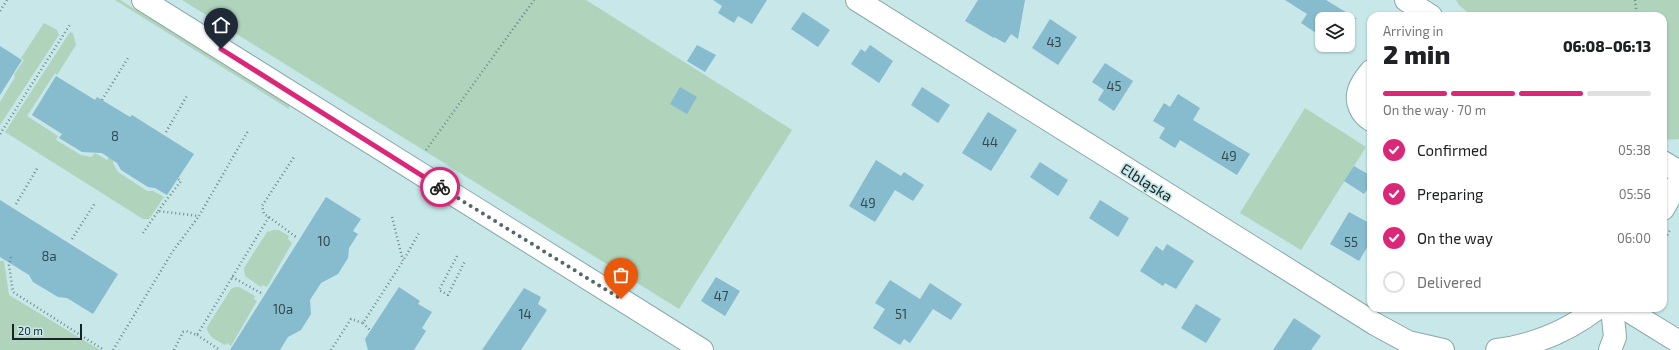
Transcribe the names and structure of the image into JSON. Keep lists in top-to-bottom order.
{
  "streets": {
    "street": ["Elbląska"]
  },
  "house_numbers": [
    "43",
    "45",
    "8",
    "44",
    "49",
    "49",
    "10",
    "55",
    "8a",
    "47",
    "10a",
    "14",
    "51"
  ],
  "scale_bar": "20 m",
  "page": {
    "heading": ["2 min", "Arriving in", "06:08–06:13"],
    "bar": "On the way · 70 m",
    "list": [
      ["Confirmed", "05:38"],
      ["Preparing", "05:56"],
      ["On the way", "06:00"],
      "Delivered"
    ],
    "scale": "20 m"
  }
}
